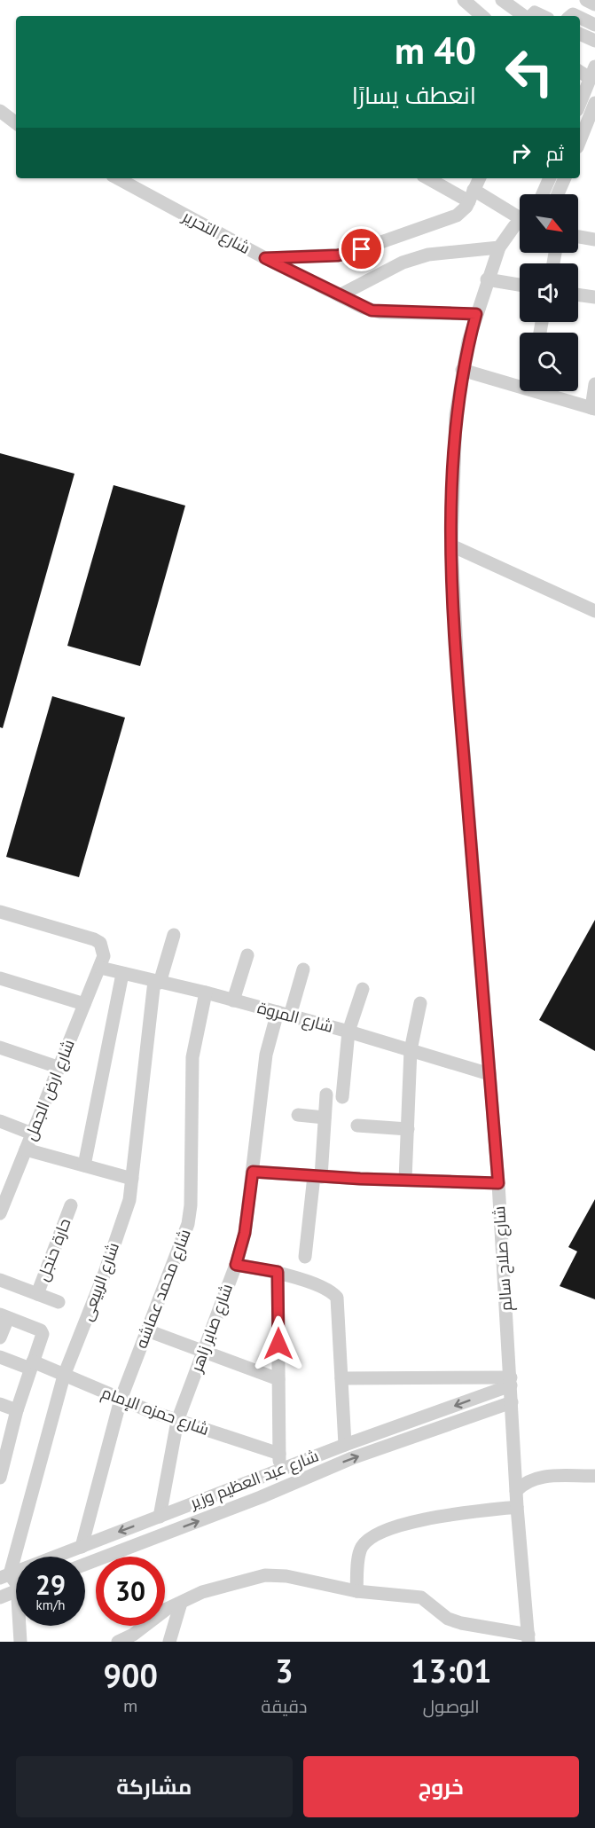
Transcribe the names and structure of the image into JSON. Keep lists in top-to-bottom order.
{
  "streets": {
    "street": [
      "شارع التحرير",
      "شارع المروة",
      "شارع ارض الجمل",
      "حارة حنجل",
      "شارع صلاح سالم",
      "شارع الربيعى",
      "شارع محمد عماشه",
      "شارع صابر زاهر",
      "شارع حمزه الإمام",
      "شارع عبد العظيم وزير"
    ]
  },
  "crossings": [
    ["شارع التحرير", "شارع صلاح سالم"],
    ["شارع المروة", "شارع ارض الجمل"],
    ["شارع المروة", "شارع صلاح سالم"],
    ["شارع المروة", "شارع الربيعى"],
    ["شارع المروة", "شارع محمد عماشه"],
    ["شارع المروة", "شارع صابر زاهر"],
    ["شارع صلاح سالم", "شارع عبد العظيم وزير"],
    ["شارع الربيعى", "شارع حمزه الإمام"],
    ["شارع محمد عماشه", "شارع حمزه الإمام"],
    ["شارع محمد عماشه", "شارع عبد العظيم وزير"],
    ["شارع صابر زاهر", "شارع حمزه الإمام"],
    ["شارع صابر زاهر", "شارع عبد العظيم وزير"]
  ],
  "north": "bottom right",
  "page": {
    "turn": ["40 m", "انعطف يسارًا"],
    "then": "ثم",
    "speed": "29 km/h",
    "limit": "30",
    "eta": [
      "13:01",
      "الوصول",
      "3",
      "دقيقة",
      "900",
      "m"
    ],
    "buttons": ["خروج", "مشاركة"]
  }
}
